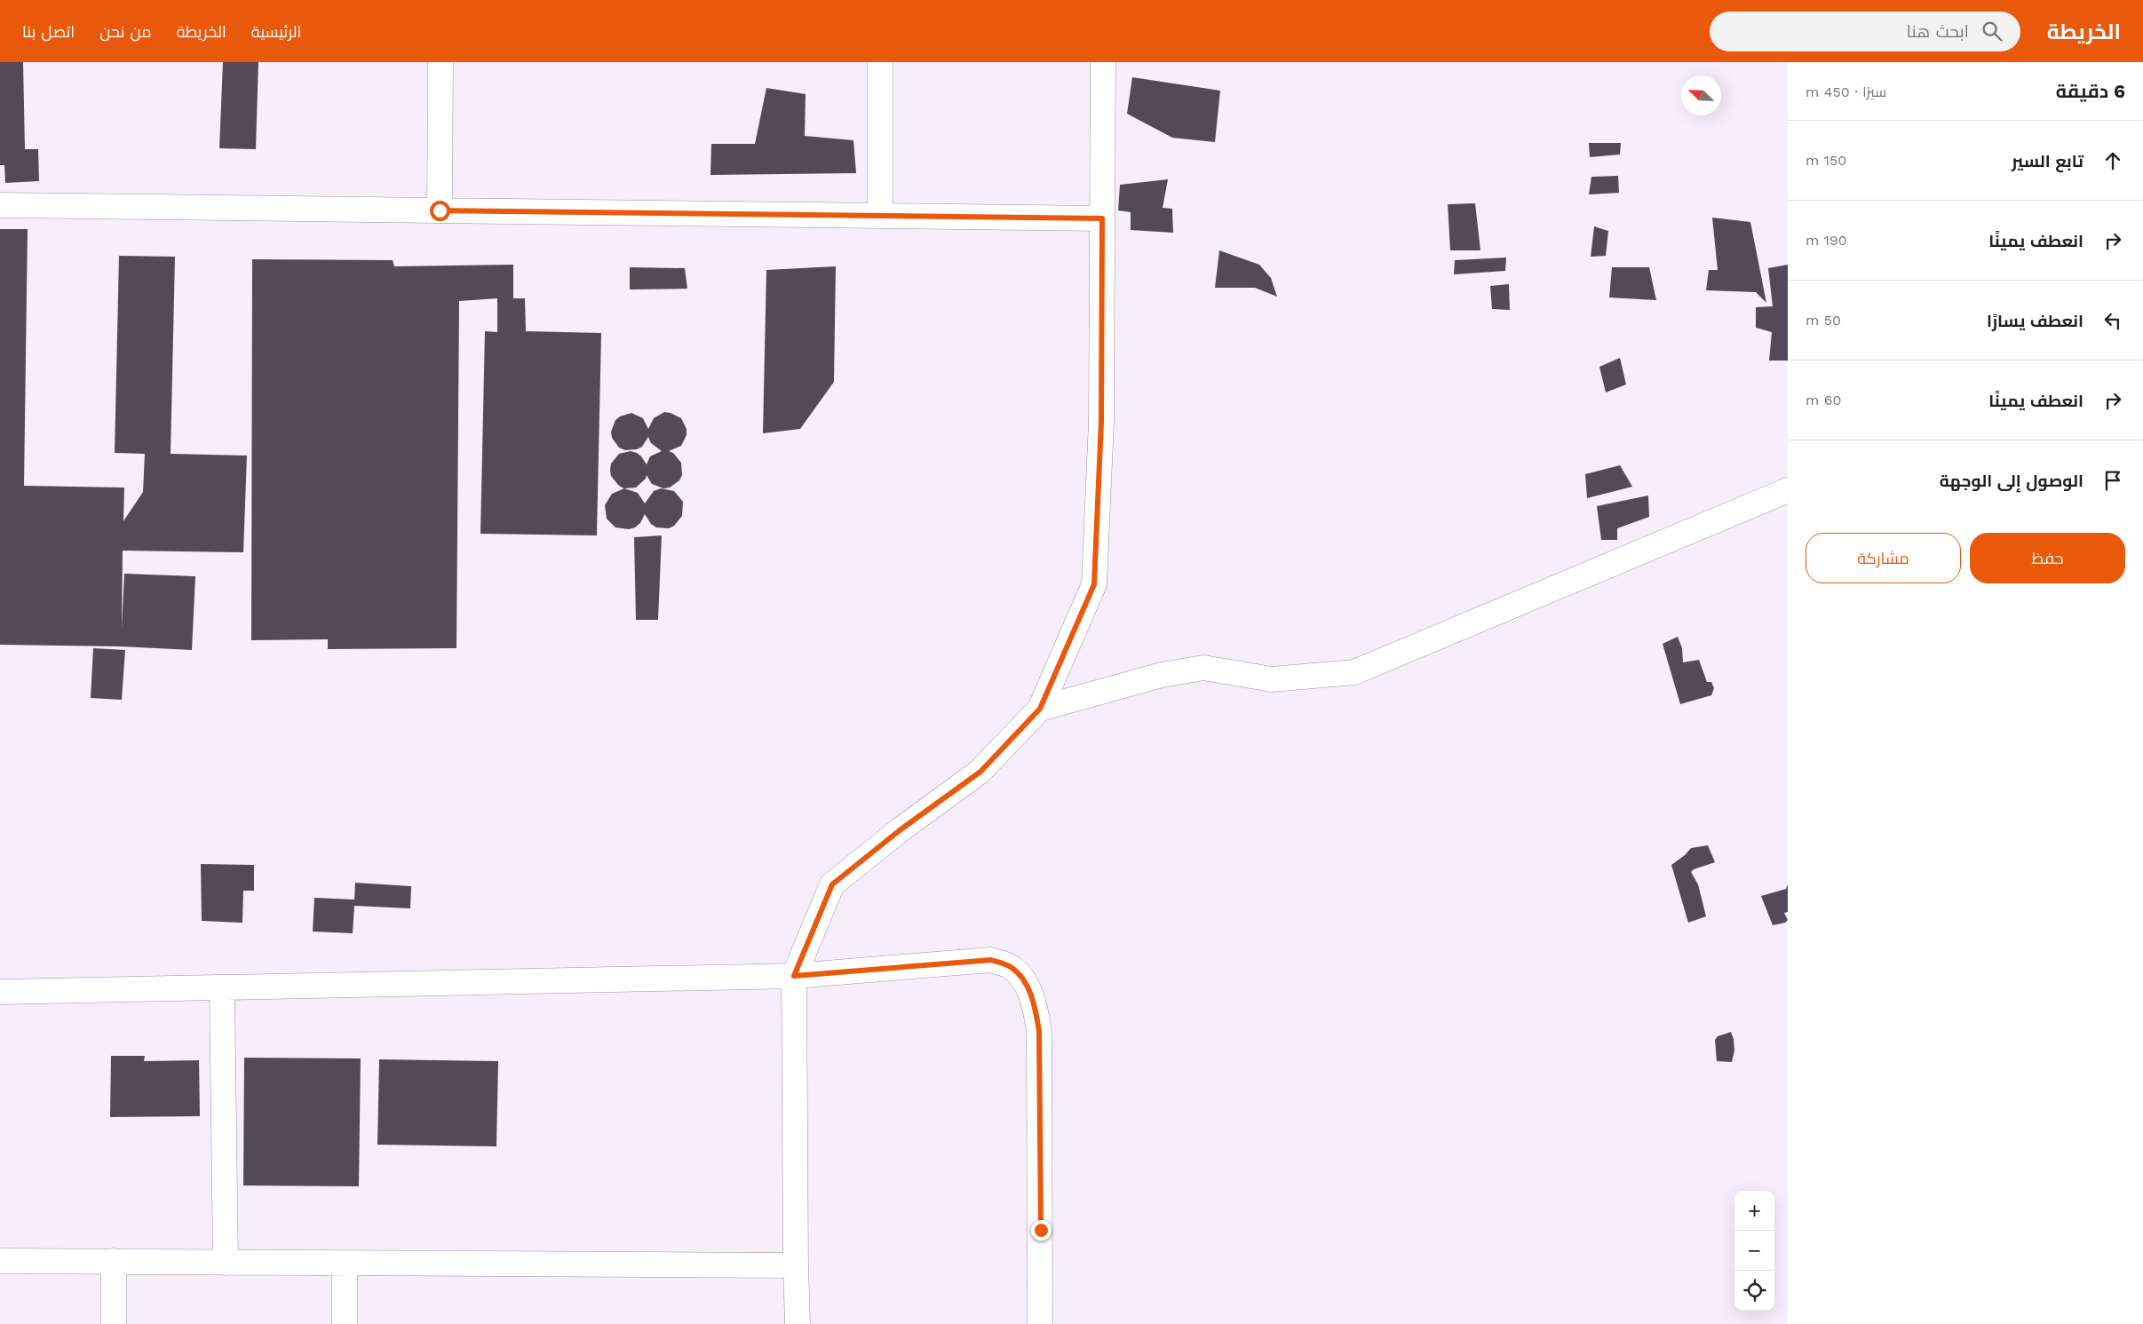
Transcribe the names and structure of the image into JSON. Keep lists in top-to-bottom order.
{
  "north": "top left",
  "page": {
    "header": "الخريطة",
    "search": "ابحث هنا",
    "nav": [
      "الرئيسية",
      "الخريطة",
      "من نحن",
      "اتصل بنا"
    ],
    "heading": ["6 دقيقة", "سيرًا · 450 m"],
    "list": [
      ["تابع السير", "150 m"],
      ["انعطف يمينًا", "190 m"],
      ["انعطف يسارًا", "50 m"],
      ["انعطف يمينًا", "60 m"],
      "الوصول إلى الوجهة"
    ],
    "buttons": ["حفظ", "مشاركة"],
    "map_buttons": ["+", "−"]
  }
}
